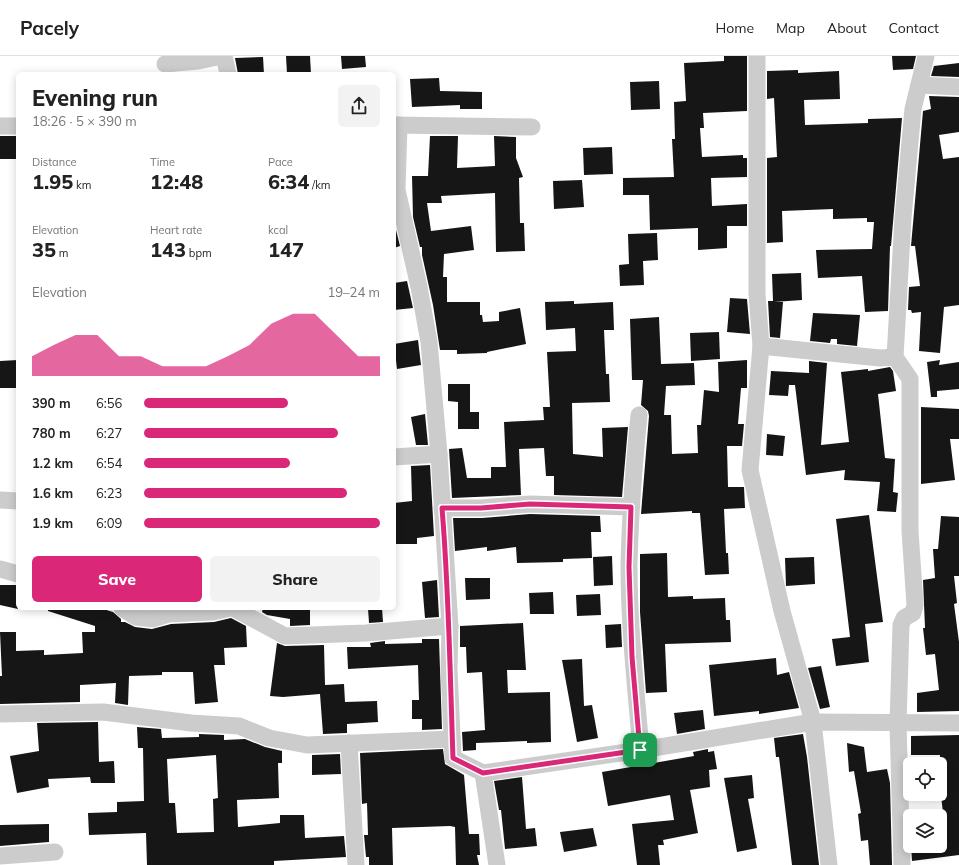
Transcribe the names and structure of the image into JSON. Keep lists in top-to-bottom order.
{
  "page": {
    "header": "Pacely",
    "nav": [
      "Home",
      "Map",
      "About",
      "Contact"
    ],
    "heading": ["Evening run", "18:26 · 5 × 390 m"],
    "stats": [
      ["Distance", "1.95 km"],
      ["Time", "12:48"],
      ["Pace", "6:34 /km"],
      ["Elevation", "35 m"],
      ["Heart rate", "143 bpm"],
      ["kcal", "147"]
    ],
    "chart": ["Elevation", "19–24 m"],
    "list": [
      {
        "name": "390 m",
        "note": "6:56"
      },
      {
        "name": "780 m",
        "note": "6:27"
      },
      {
        "name": "1.2 km",
        "note": "6:54"
      },
      {
        "name": "1.6 km",
        "note": "6:23"
      },
      {
        "name": "1.9 km",
        "note": "6:09"
      }
    ],
    "buttons": ["Save", "Share"]
  }
}
